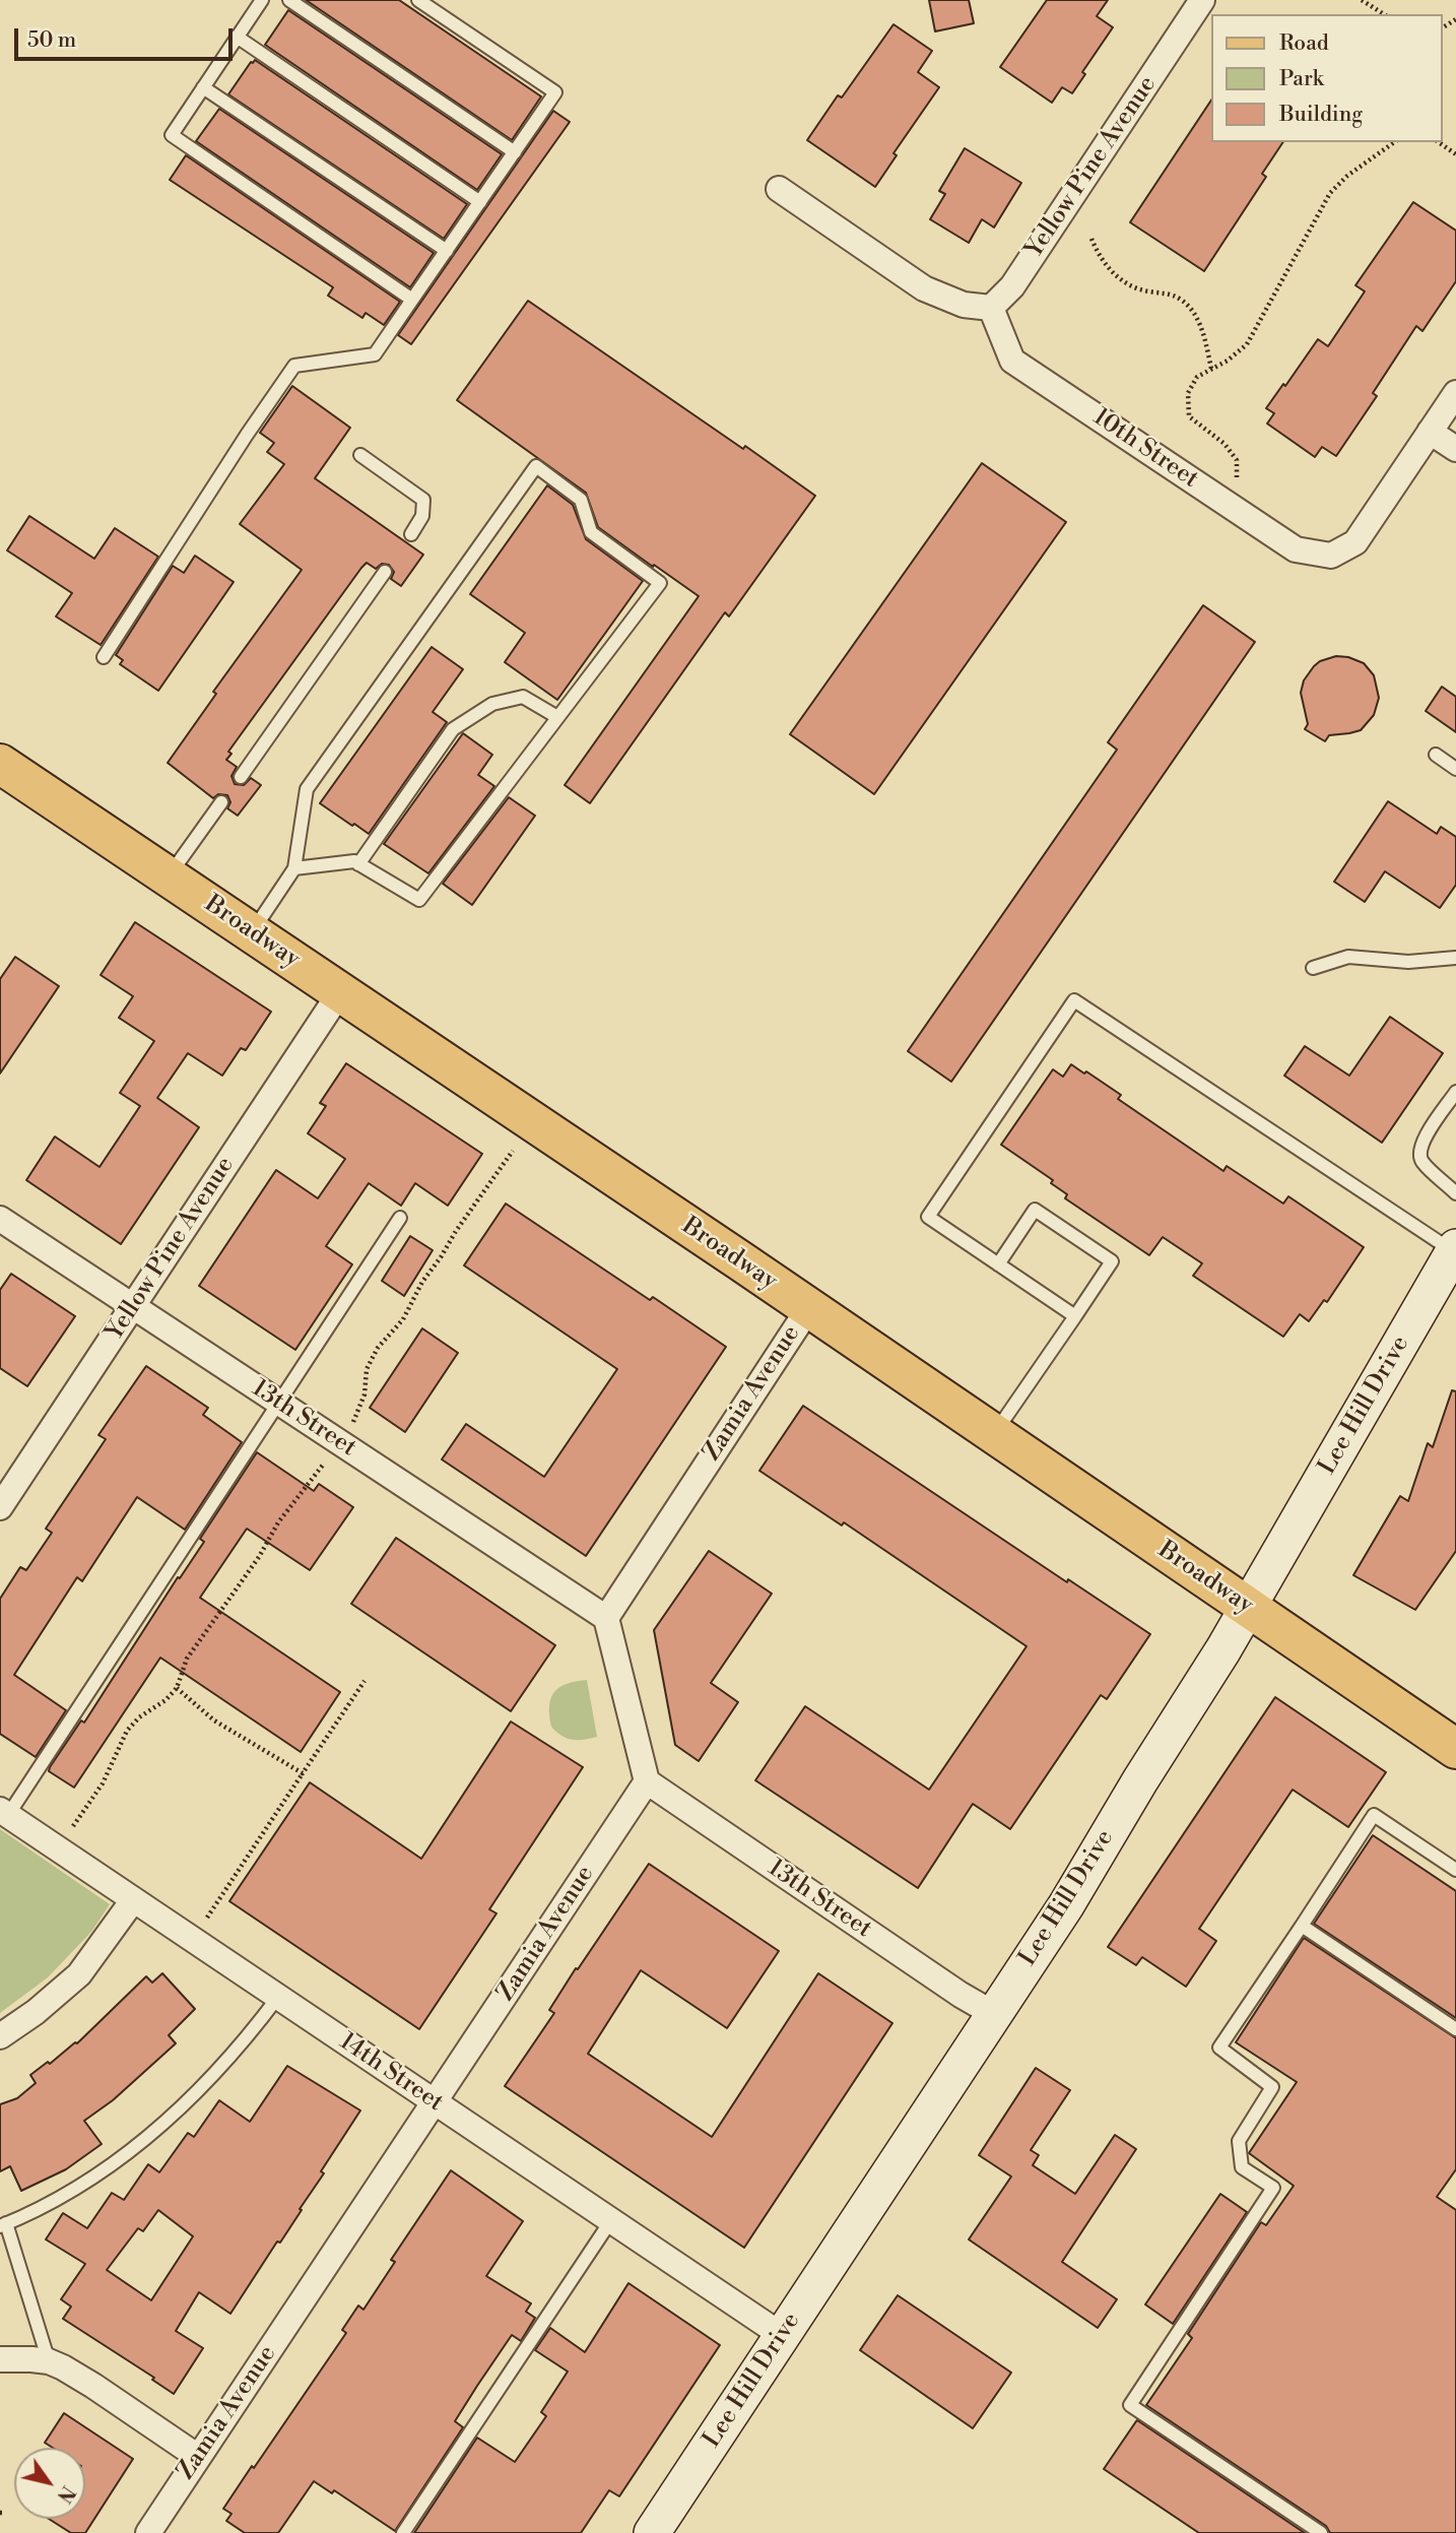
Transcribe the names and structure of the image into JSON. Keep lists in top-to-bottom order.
{
  "streets": {
    "main road": ["Broadway"],
    "street": [
      "Yellow Pine Avenue",
      "10th Street",
      "Zamia Avenue",
      "Lee Hill Drive",
      "13th Street",
      "14th Street"
    ]
  },
  "crossings": [
    ["Yellow Pine Avenue", "10th Street"],
    ["Yellow Pine Avenue", "Broadway"],
    ["Yellow Pine Avenue", "13th Street"],
    ["Broadway", "Zamia Avenue"],
    ["Broadway", "Lee Hill Drive"],
    ["Zamia Avenue", "13th Street"],
    ["Zamia Avenue", "14th Street"],
    ["Lee Hill Drive", "13th Street"],
    ["Lee Hill Drive", "14th Street"]
  ],
  "legend": ["Road", "Park", "Building"],
  "scale_bar": "50 m",
  "north": "bottom right"
}
